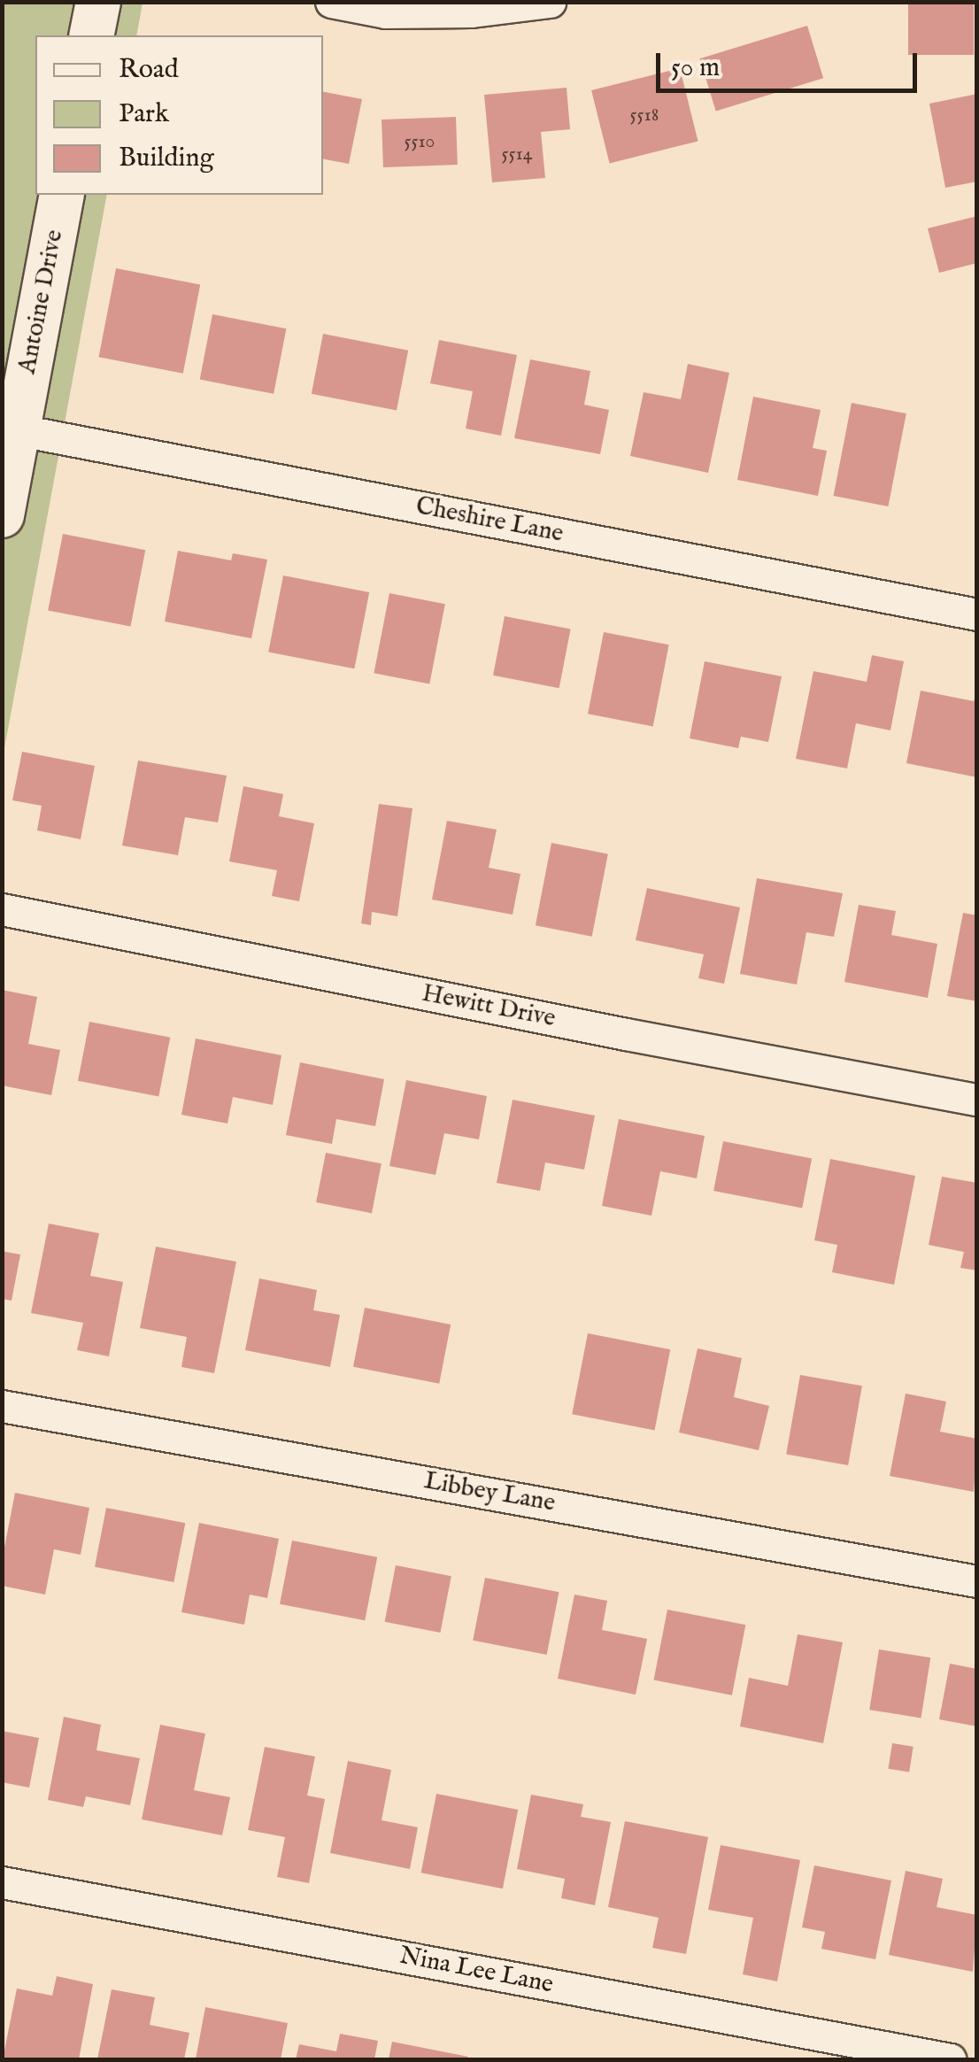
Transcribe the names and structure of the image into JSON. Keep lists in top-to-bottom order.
{
  "streets": {
    "main road": ["Antoine Drive"],
    "street": [
      "Cheshire Lane",
      "Hewitt Drive",
      "Libbey Lane",
      "Nina Lee Lane"
    ]
  },
  "crossings": [
    ["Antoine Drive", "Cheshire Lane"]
  ],
  "house_numbers": ["5518", "5510", "5514"],
  "legend": ["Road", "Park", "Building"],
  "scale_bar": "50 m"
}
